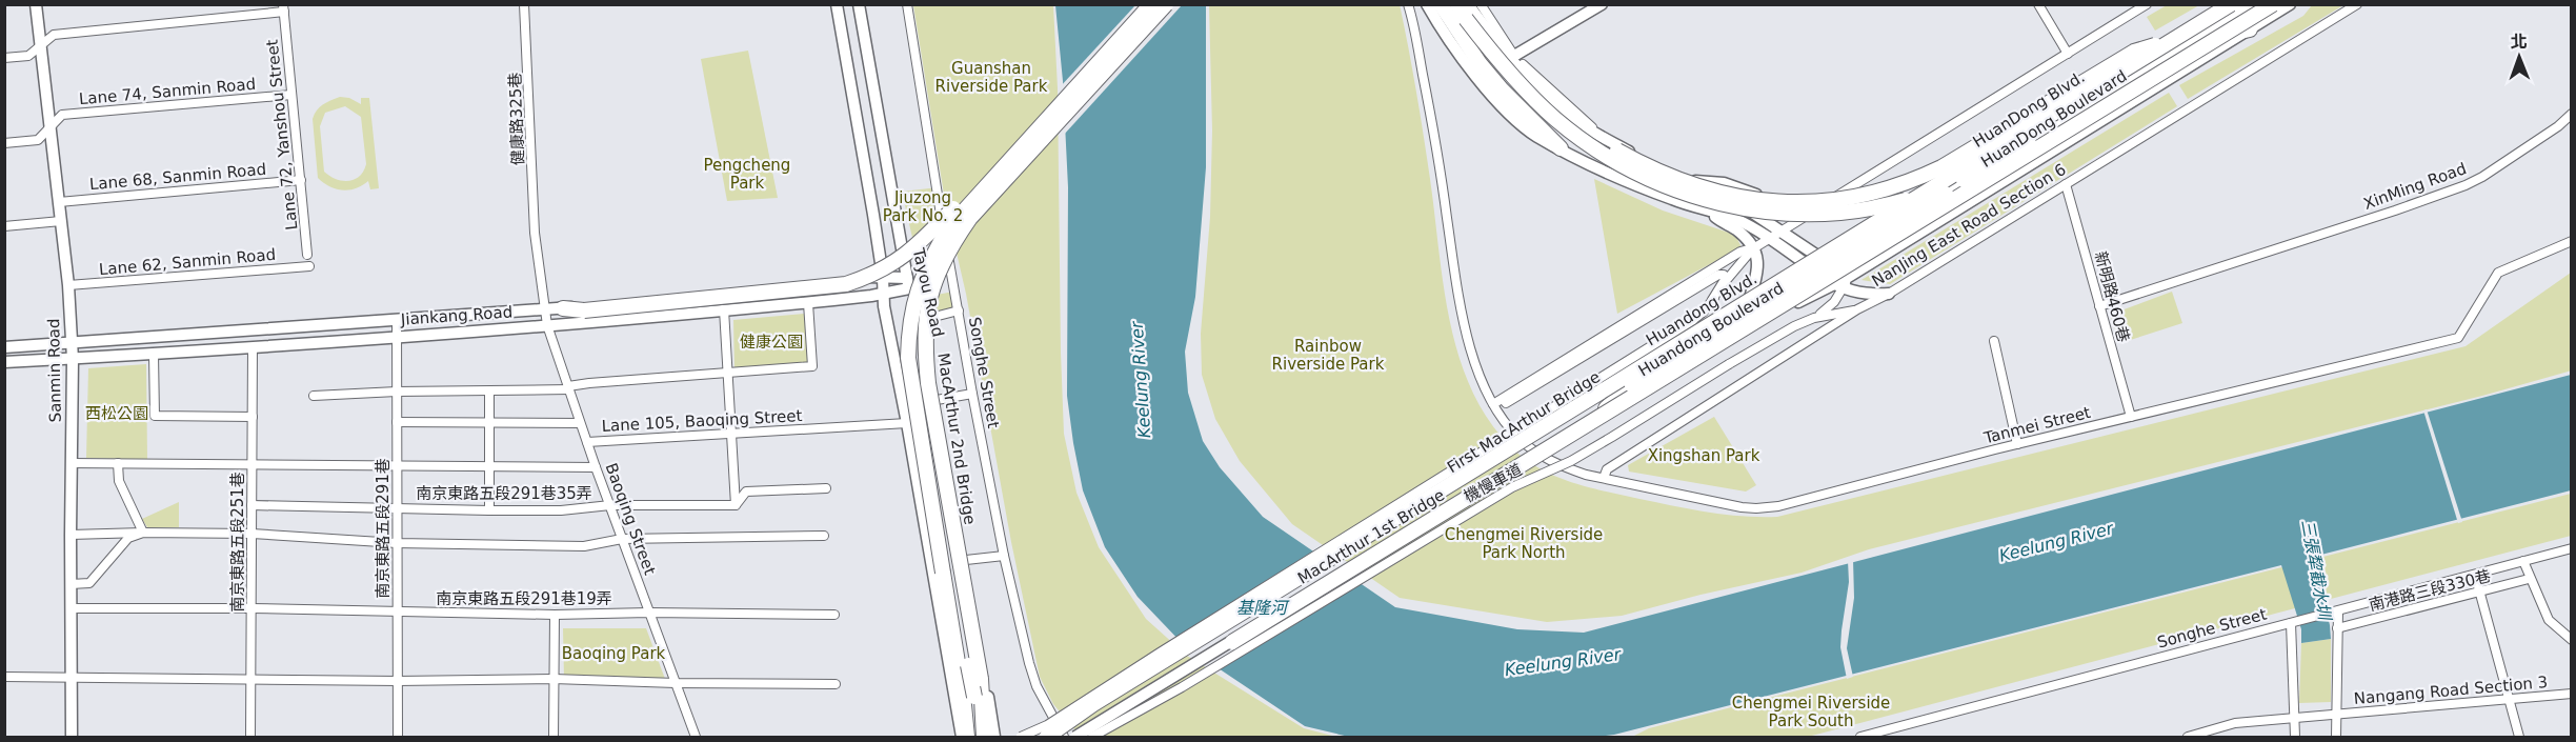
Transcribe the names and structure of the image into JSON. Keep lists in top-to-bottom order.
{
  "streets": {
    "highway": [
      "HuanDong Blvd.",
      "HuanDong Boulevard",
      "MacArthur 2nd Bridge",
      "MacArthur 1st Bridge"
    ],
    "main road": [
      "NanJing East Road Section 6",
      "Tayou Road",
      "Jiankang Road",
      "Sanmin Road",
      "First MacArthur Bridge"
    ],
    "street": [
      "Lane 74, Sanmin Road",
      "Lane 72, Yanshou Street",
      "Lane 68, Sanmin Road",
      "XinMing Road",
      "Lane 62, Sanmin Road",
      "新明路460巷",
      "Songhe Street",
      "Lane 105, Baoqing Street",
      "Tanmei Street",
      "機慢車道",
      "南京東路五段291巷35弄",
      "Baoqing Street",
      "南京東路五段291巷",
      "南京東路五段251巷",
      "南港路三段330巷",
      "南京東路五段291巷19弄",
      "Nangang Road Section 3"
    ]
  },
  "crossings": [
    ["Lane 74, Sanmin Road", "Lane 72, Yanshou Street"],
    ["Lane 74, Sanmin Road", "Sanmin Road"],
    ["HuanDong Blvd.", "MacArthur 1st Bridge"],
    ["HuanDong Boulevard", "MacArthur 1st Bridge"],
    ["Lane 72, Yanshou Street", "Lane 68, Sanmin Road"],
    ["Lane 68, Sanmin Road", "Sanmin Road"],
    ["XinMing Road", "新明路460巷"],
    ["NanJing East Road Section 6", "新明路460巷"],
    ["NanJing East Road Section 6", "Tanmei Street"],
    ["NanJing East Road Section 6", "機慢車道"],
    ["NanJing East Road Section 6", "MacArthur 1st Bridge"],
    ["Lane 62, Sanmin Road", "Sanmin Road"],
    ["Tayou Road", "Jiankang Road"],
    ["Tayou Road", "MacArthur 2nd Bridge"],
    ["新明路460巷", "Tanmei Street"],
    ["Jiankang Road", "Sanmin Road"],
    ["Jiankang Road", "Baoqing Street"],
    ["Jiankang Road", "南京東路五段291巷"],
    ["Jiankang Road", "南京東路五段251巷"],
    ["Sanmin Road", "南京東路五段291巷19弄"],
    ["Lane 105, Baoqing Street", "Baoqing Street"],
    ["Tanmei Street", "機慢車道"],
    ["南京東路五段291巷35弄", "Baoqing Street"],
    ["南京東路五段291巷35弄", "南京東路五段291巷"],
    ["南京東路五段291巷35弄", "南京東路五段251巷"],
    ["Baoqing Street", "南京東路五段291巷19弄"],
    ["南京東路五段291巷", "南京東路五段291巷19弄"],
    ["南京東路五段251巷", "南京東路五段291巷19弄"]
  ],
  "water": ["Keelung River", "三張犂截水圳", "基隆河"],
  "parks": [
    "Guanshan Riverside Park",
    "Pengcheng Park",
    "Jiuzong Park No. 2",
    "健康公園",
    "Rainbow Riverside Park",
    "西松公園",
    "Xingshan Park",
    "Chengmei Riverside Park North",
    "Baoqing Park",
    "Chengmei Riverside Park South"
  ],
  "north": "top"
}
